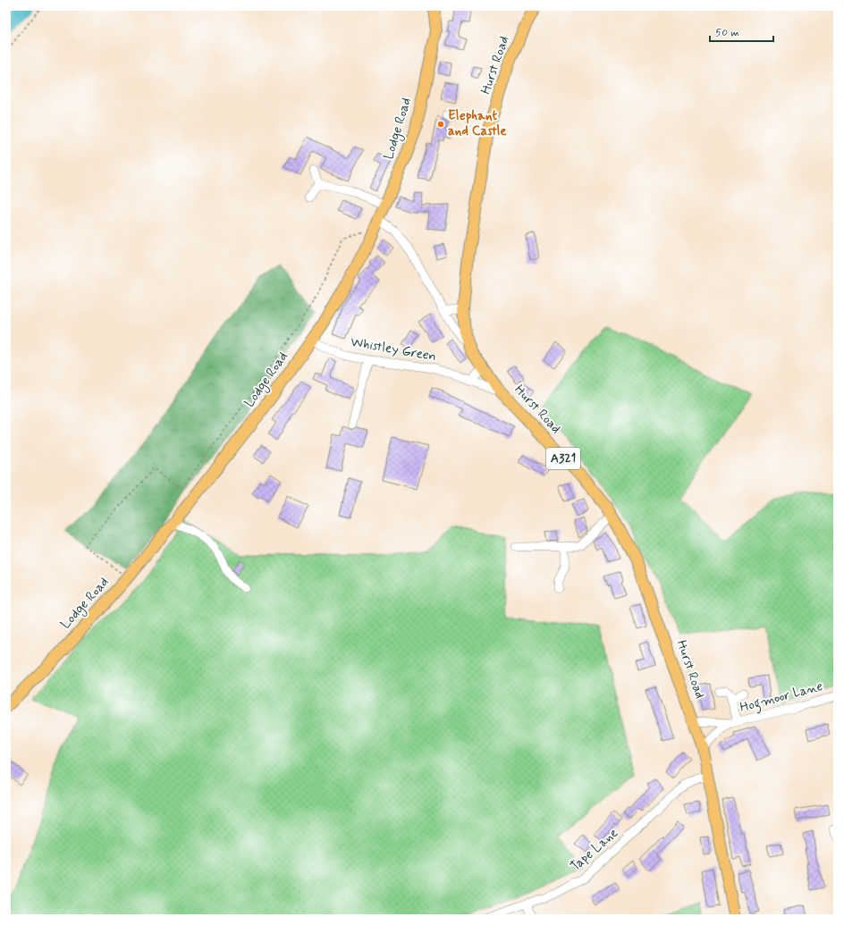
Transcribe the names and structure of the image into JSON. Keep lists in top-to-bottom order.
{
  "streets": {
    "main road": ["Hurst Road", "Lodge Road", "A321"],
    "street": ["Whistley Green", "Hogmoor Lane", "Tape Lane"]
  },
  "crossings": [
    ["Hurst Road", "Whistley Green"],
    ["Hurst Road", "Hogmoor Lane"],
    ["Hurst Road", "Tape Lane"],
    ["Lodge Road", "Whistley Green"]
  ],
  "places": ["Elephant and Castle"],
  "scale_bar": "50 m"
}
